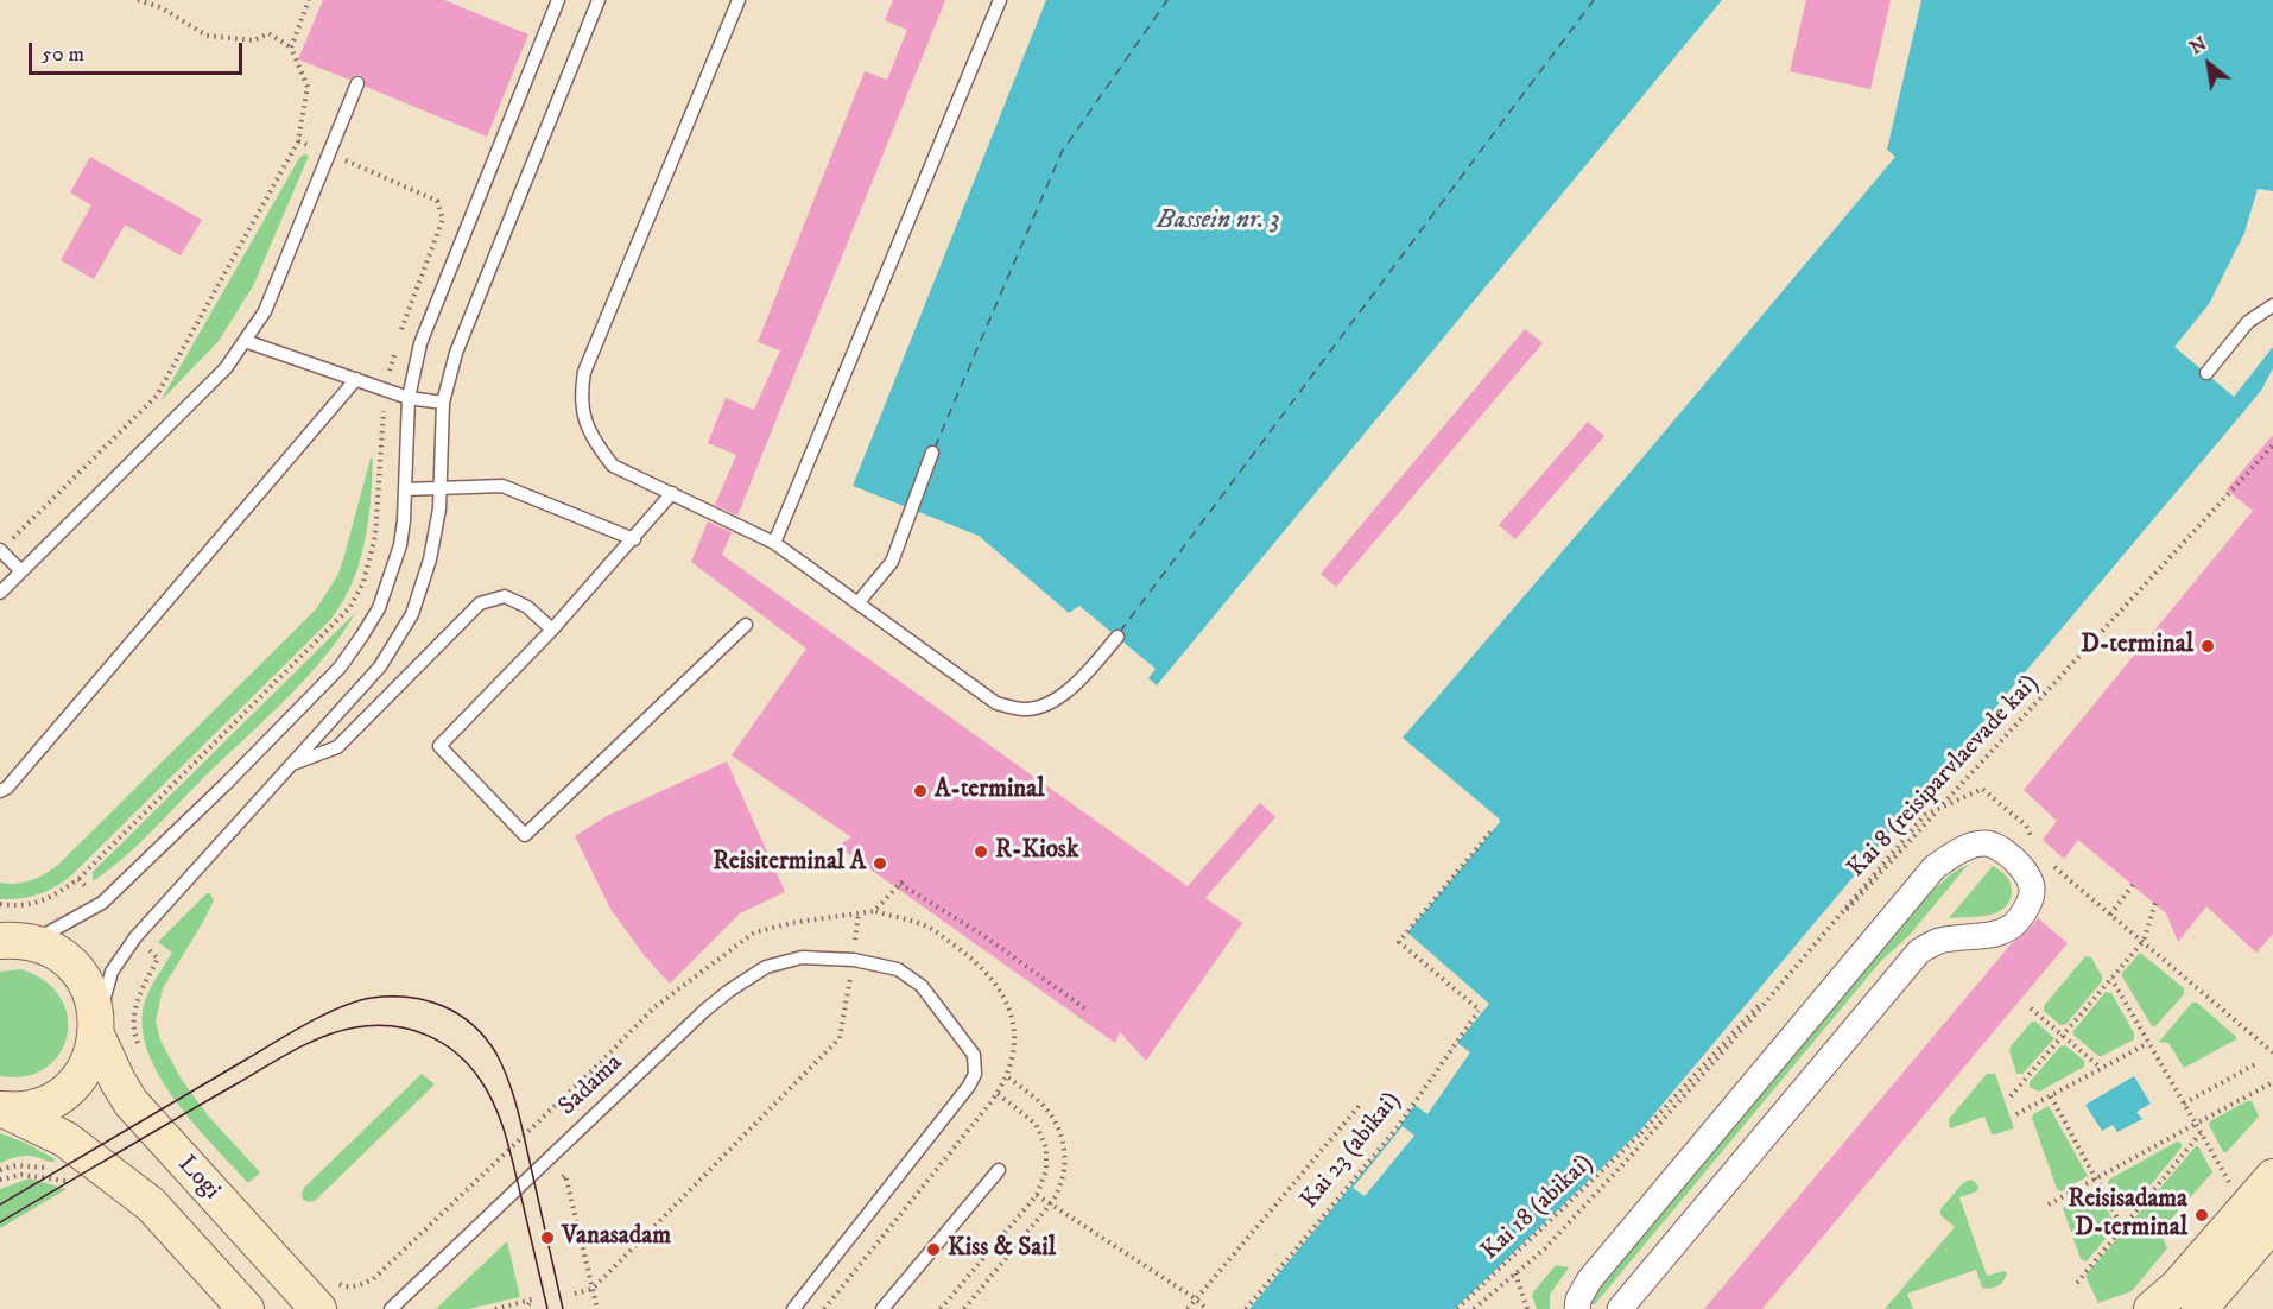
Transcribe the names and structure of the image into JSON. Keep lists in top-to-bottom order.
{
  "streets": {
    "street": ["Logi"],
    "lane": ["Sadama"],
    "path": ["Kai 8 (reisiparvlaevade kai)", "Kai 23 (abikai)", "Kai 18 (abikai)"]
  },
  "crossings": [
    ["Kai 8 (reisiparvlaevade kai)", "Kai 18 (abikai)"]
  ],
  "water": ["Bassein nr. 3"],
  "places": [
    "D-terminal",
    "A-terminal",
    "R-Kiosk",
    "Reisiterminal A",
    "Reisisadama D-terminal",
    "Vanasadam",
    "Kiss & Sail"
  ],
  "scale_bar": "50 m",
  "north": "top left"
}
